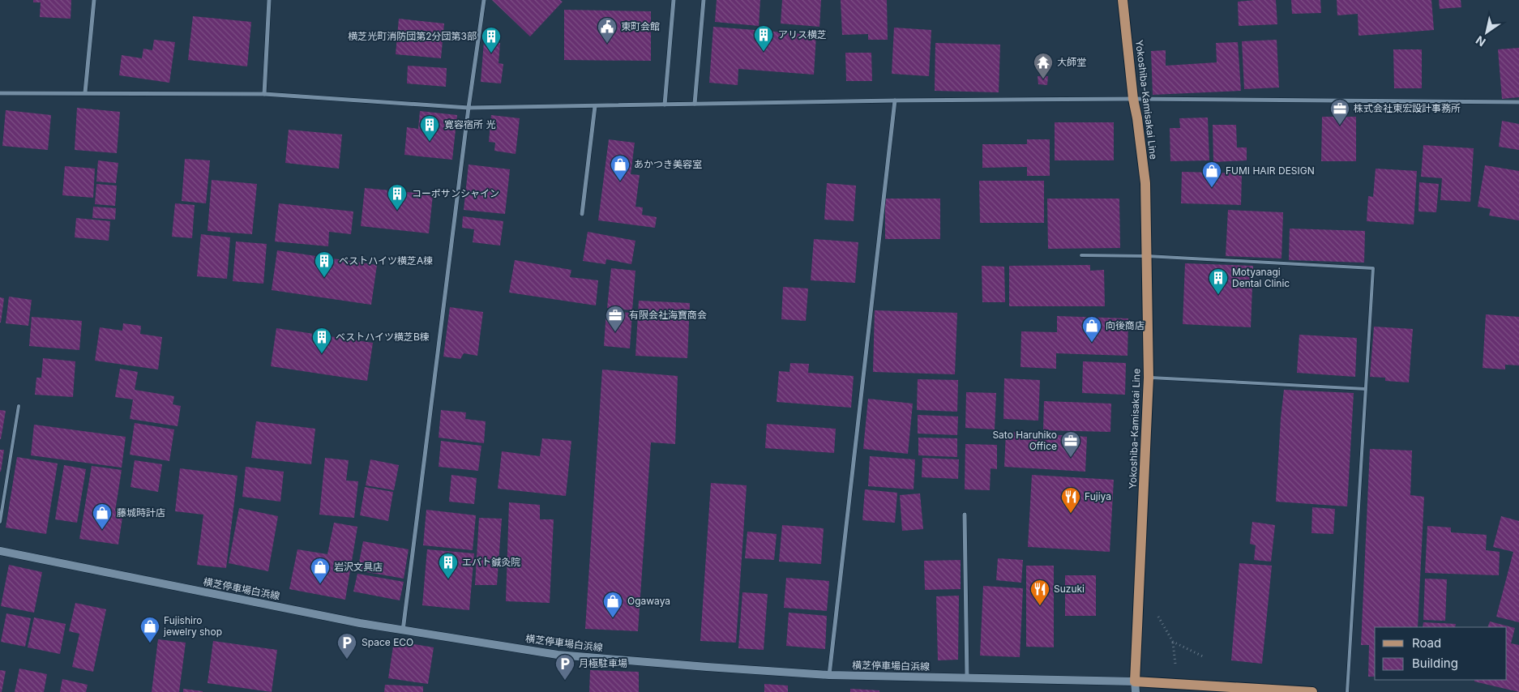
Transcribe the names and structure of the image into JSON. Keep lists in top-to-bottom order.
{
  "streets": {
    "main road": ["Yokoshiba-Kamisakai Line", "横芝停車場白浜線"]
  },
  "crossings": [
    ["Yokoshiba-Kamisakai Line", "横芝停車場白浜線"]
  ],
  "places": {
    "public building": ["東町会館"],
    "building": [
      "アリス横芝",
      "横芝光町消防団第2分団第3部",
      "寛容宿所 光",
      "コーポサンシャイン",
      "ベストハイツ横芝A棟",
      "Motyanagi Dental Clinic",
      "ベストハイツ横芝B棟",
      "エバト鍼灸院"
    ],
    "temple": ["大師堂"],
    "office": ["株式会社東宏設計事務所", "有限会社海寶商会", "Sato Haruhiko Office"],
    "shop": [
      "あかつき美容室",
      "FUMI HAIR DESIGN",
      "向後商店",
      "藤城時計店",
      "岩沢文具店",
      "Ogawaya",
      "Fujishiro jewelry shop"
    ],
    "restaurant": ["Fujiya", "Suzuki"],
    "parking": ["Space ECO", "月極駐車場"]
  },
  "legend": ["Road", "Building"],
  "north": "bottom left"
}
